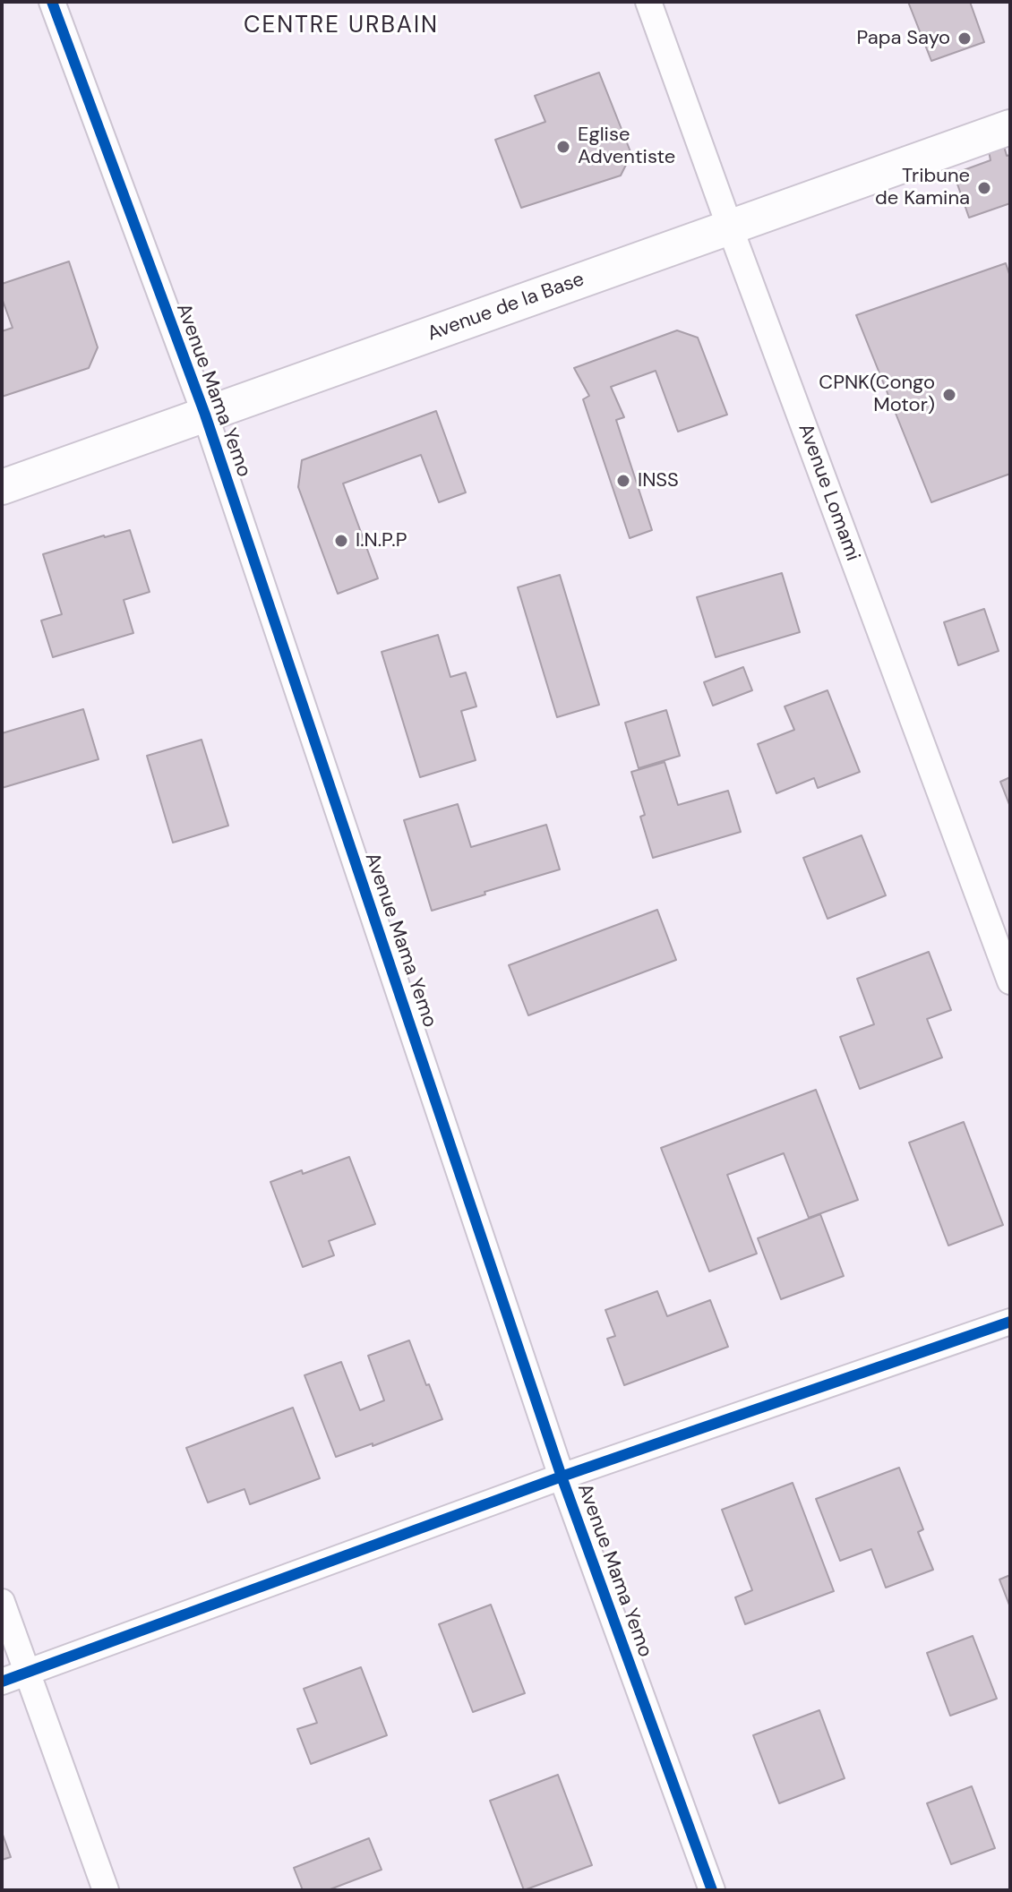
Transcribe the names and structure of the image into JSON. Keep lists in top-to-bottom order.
{
  "streets": {
    "main road": ["Avenue de la Base"],
    "street": ["Avenue Mama Yemo", "Avenue Lomami"]
  },
  "crossings": [
    ["Avenue de la Base", "Avenue Mama Yemo"],
    ["Avenue de la Base", "Avenue Lomami"]
  ],
  "districts": ["CENTRE URBAIN"],
  "places": [
    "Papa Sayo",
    "Eglise Adventiste",
    "Tribune de Kamina",
    "CPNK(Congo Motor)",
    "INSS",
    "I.N.P.P"
  ]
}
